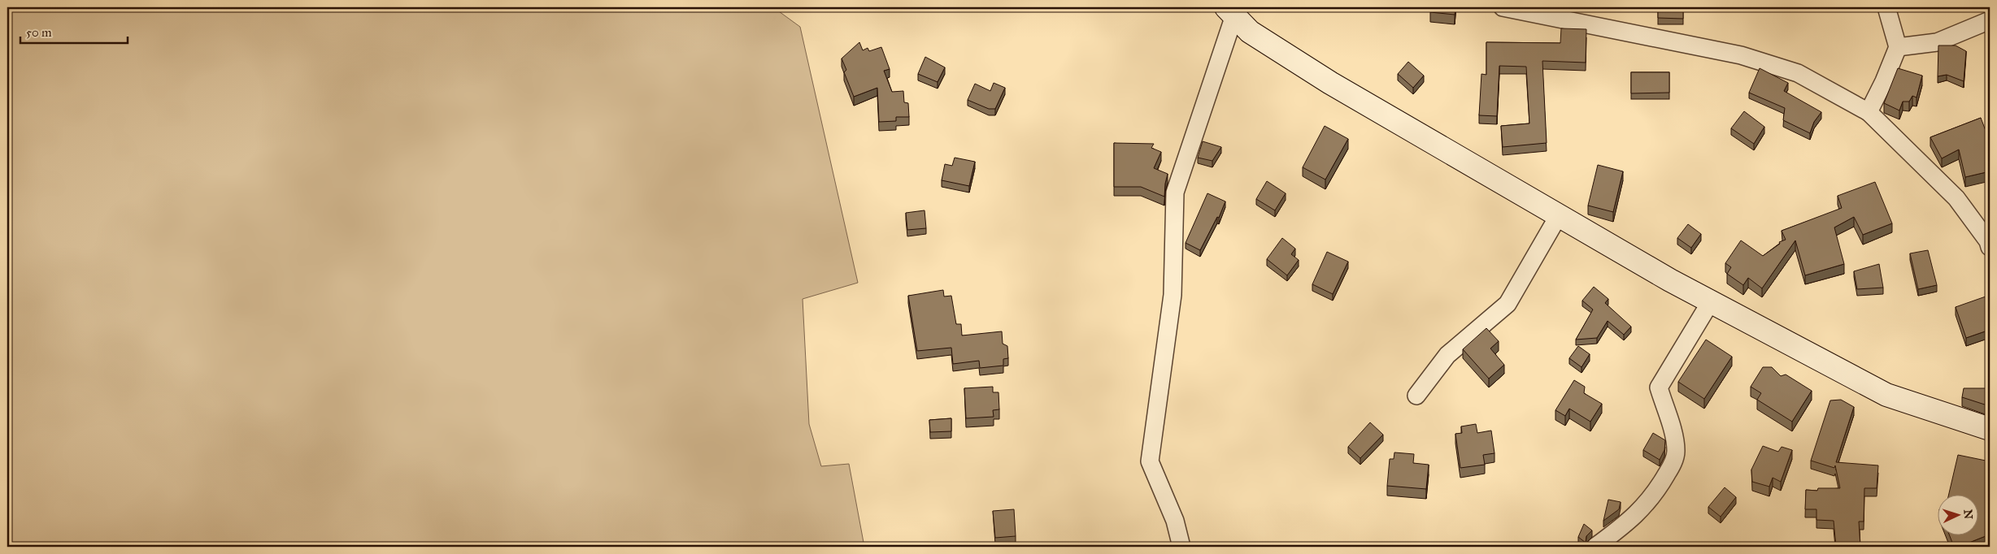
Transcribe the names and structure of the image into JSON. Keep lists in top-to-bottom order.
{
  "scale_bar": "50 m",
  "north": "right"
}
